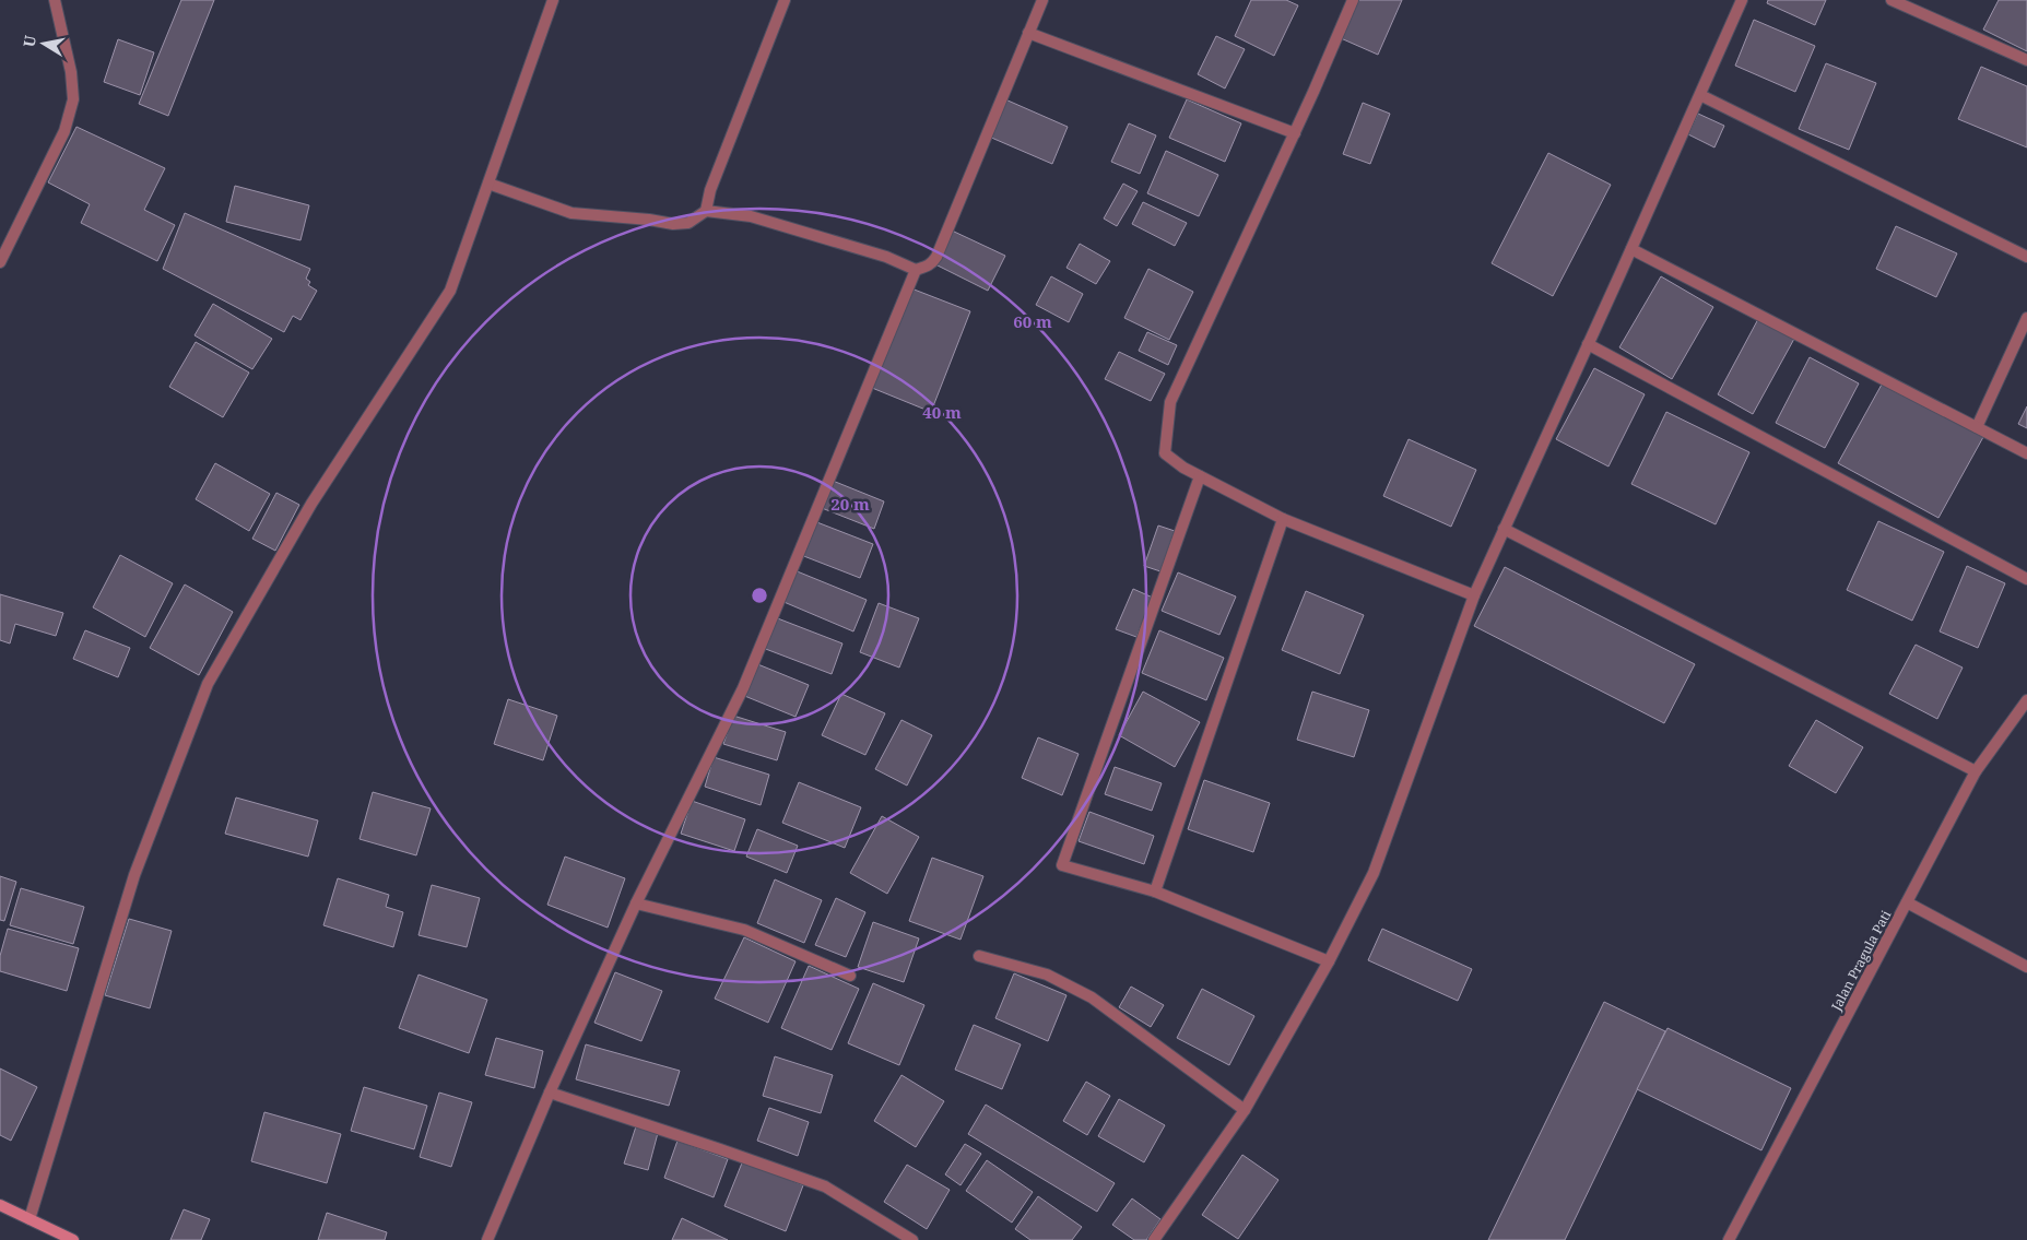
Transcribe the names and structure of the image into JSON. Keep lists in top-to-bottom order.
{
  "streets": {
    "street": ["Jalan Pragula Pati"]
  },
  "north": "left",
  "rings": ["60 m", "40 m", "20 m"]
}
